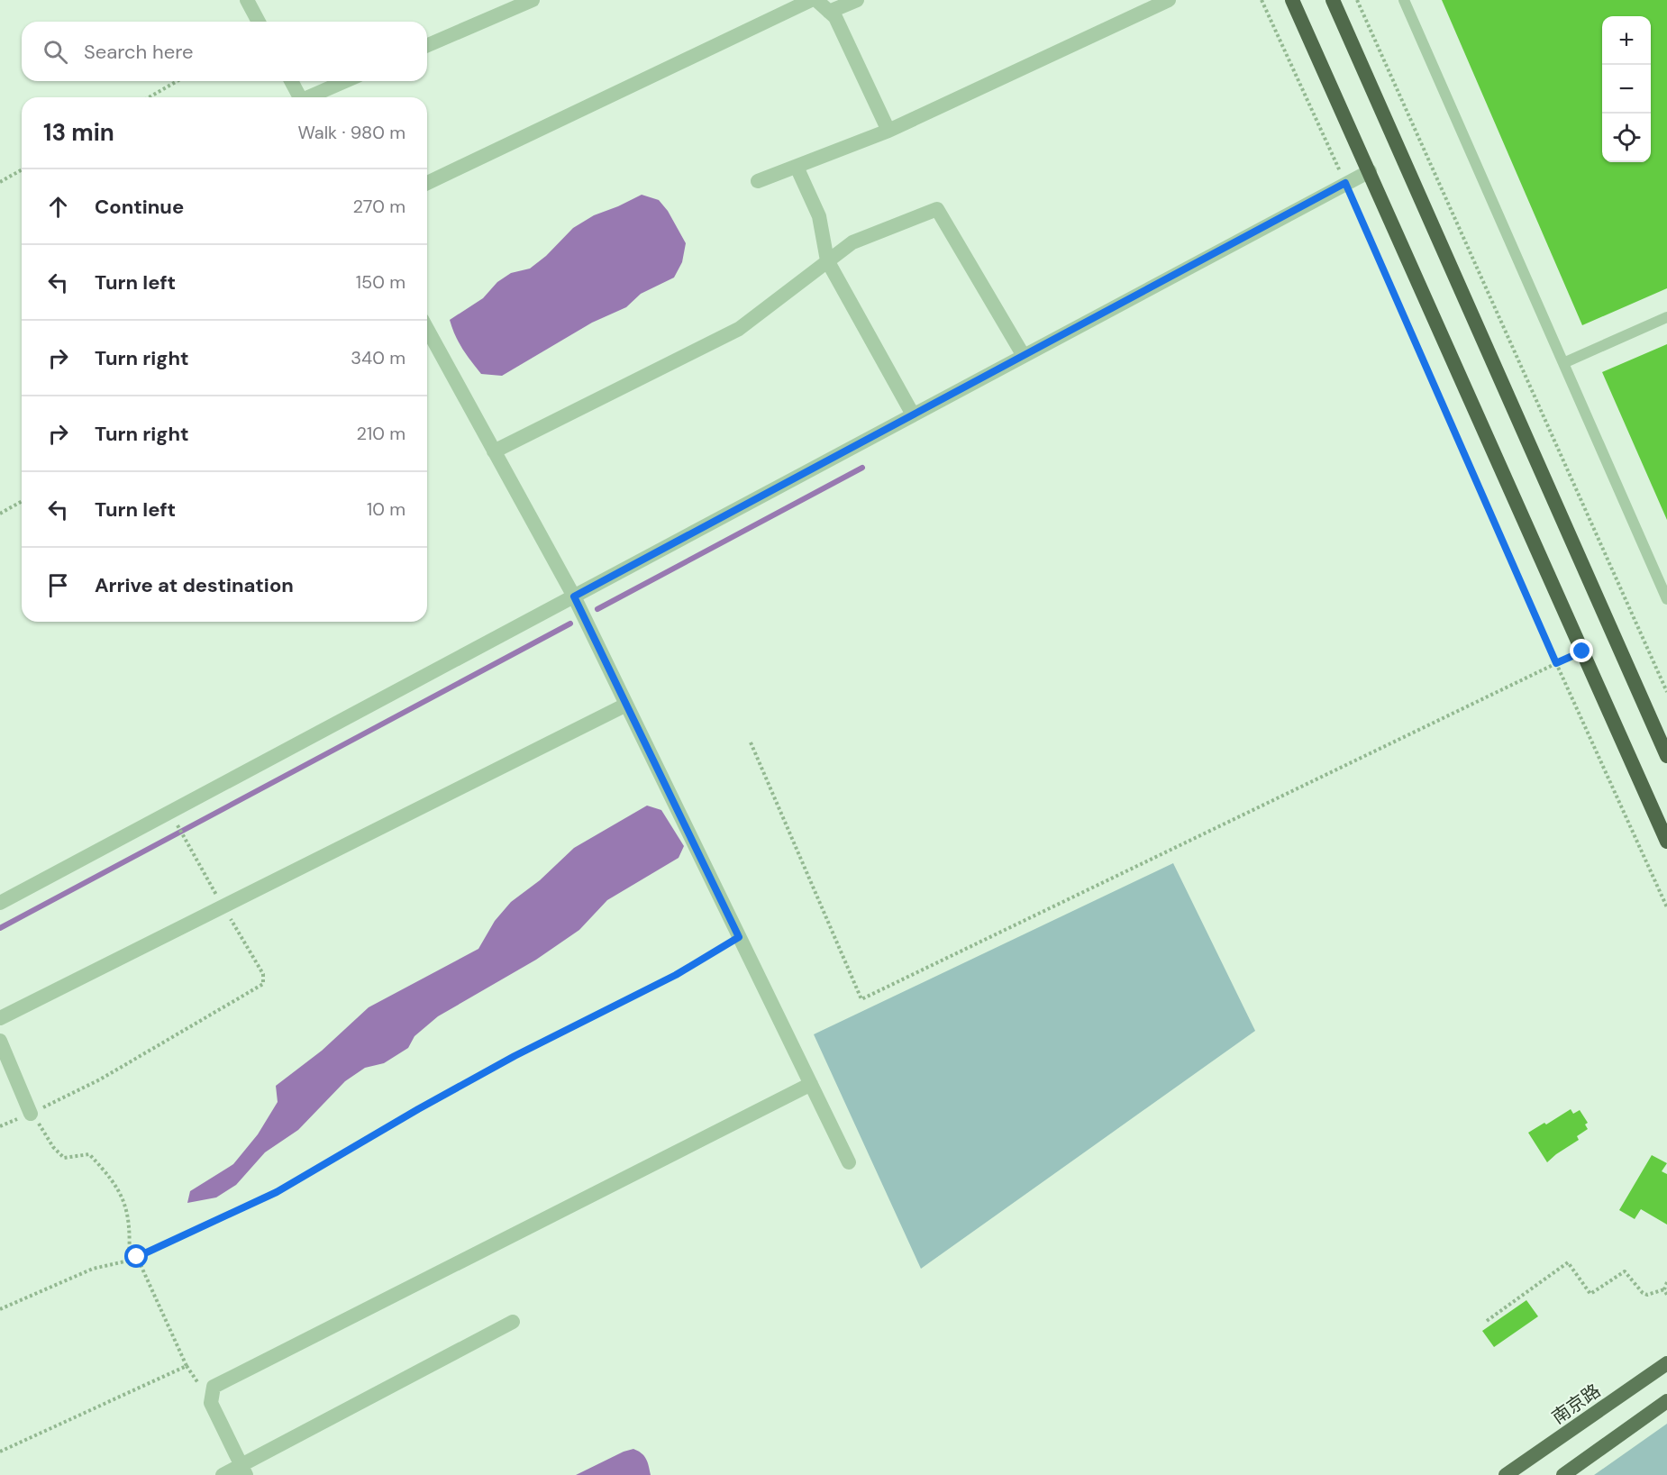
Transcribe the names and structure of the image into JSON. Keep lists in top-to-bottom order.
{
  "streets": {
    "main road": ["南京路"]
  },
  "page": {
    "map_buttons": ["+", "−"],
    "search": "Search here",
    "heading": ["13 min", "Walk · 980 m"],
    "list": [
      ["Continue", "270 m"],
      ["Turn left", "150 m"],
      ["Turn right", "340 m"],
      ["Turn right", "210 m"],
      ["Turn left", "10 m"],
      "Arrive at destination"
    ]
  }
}
